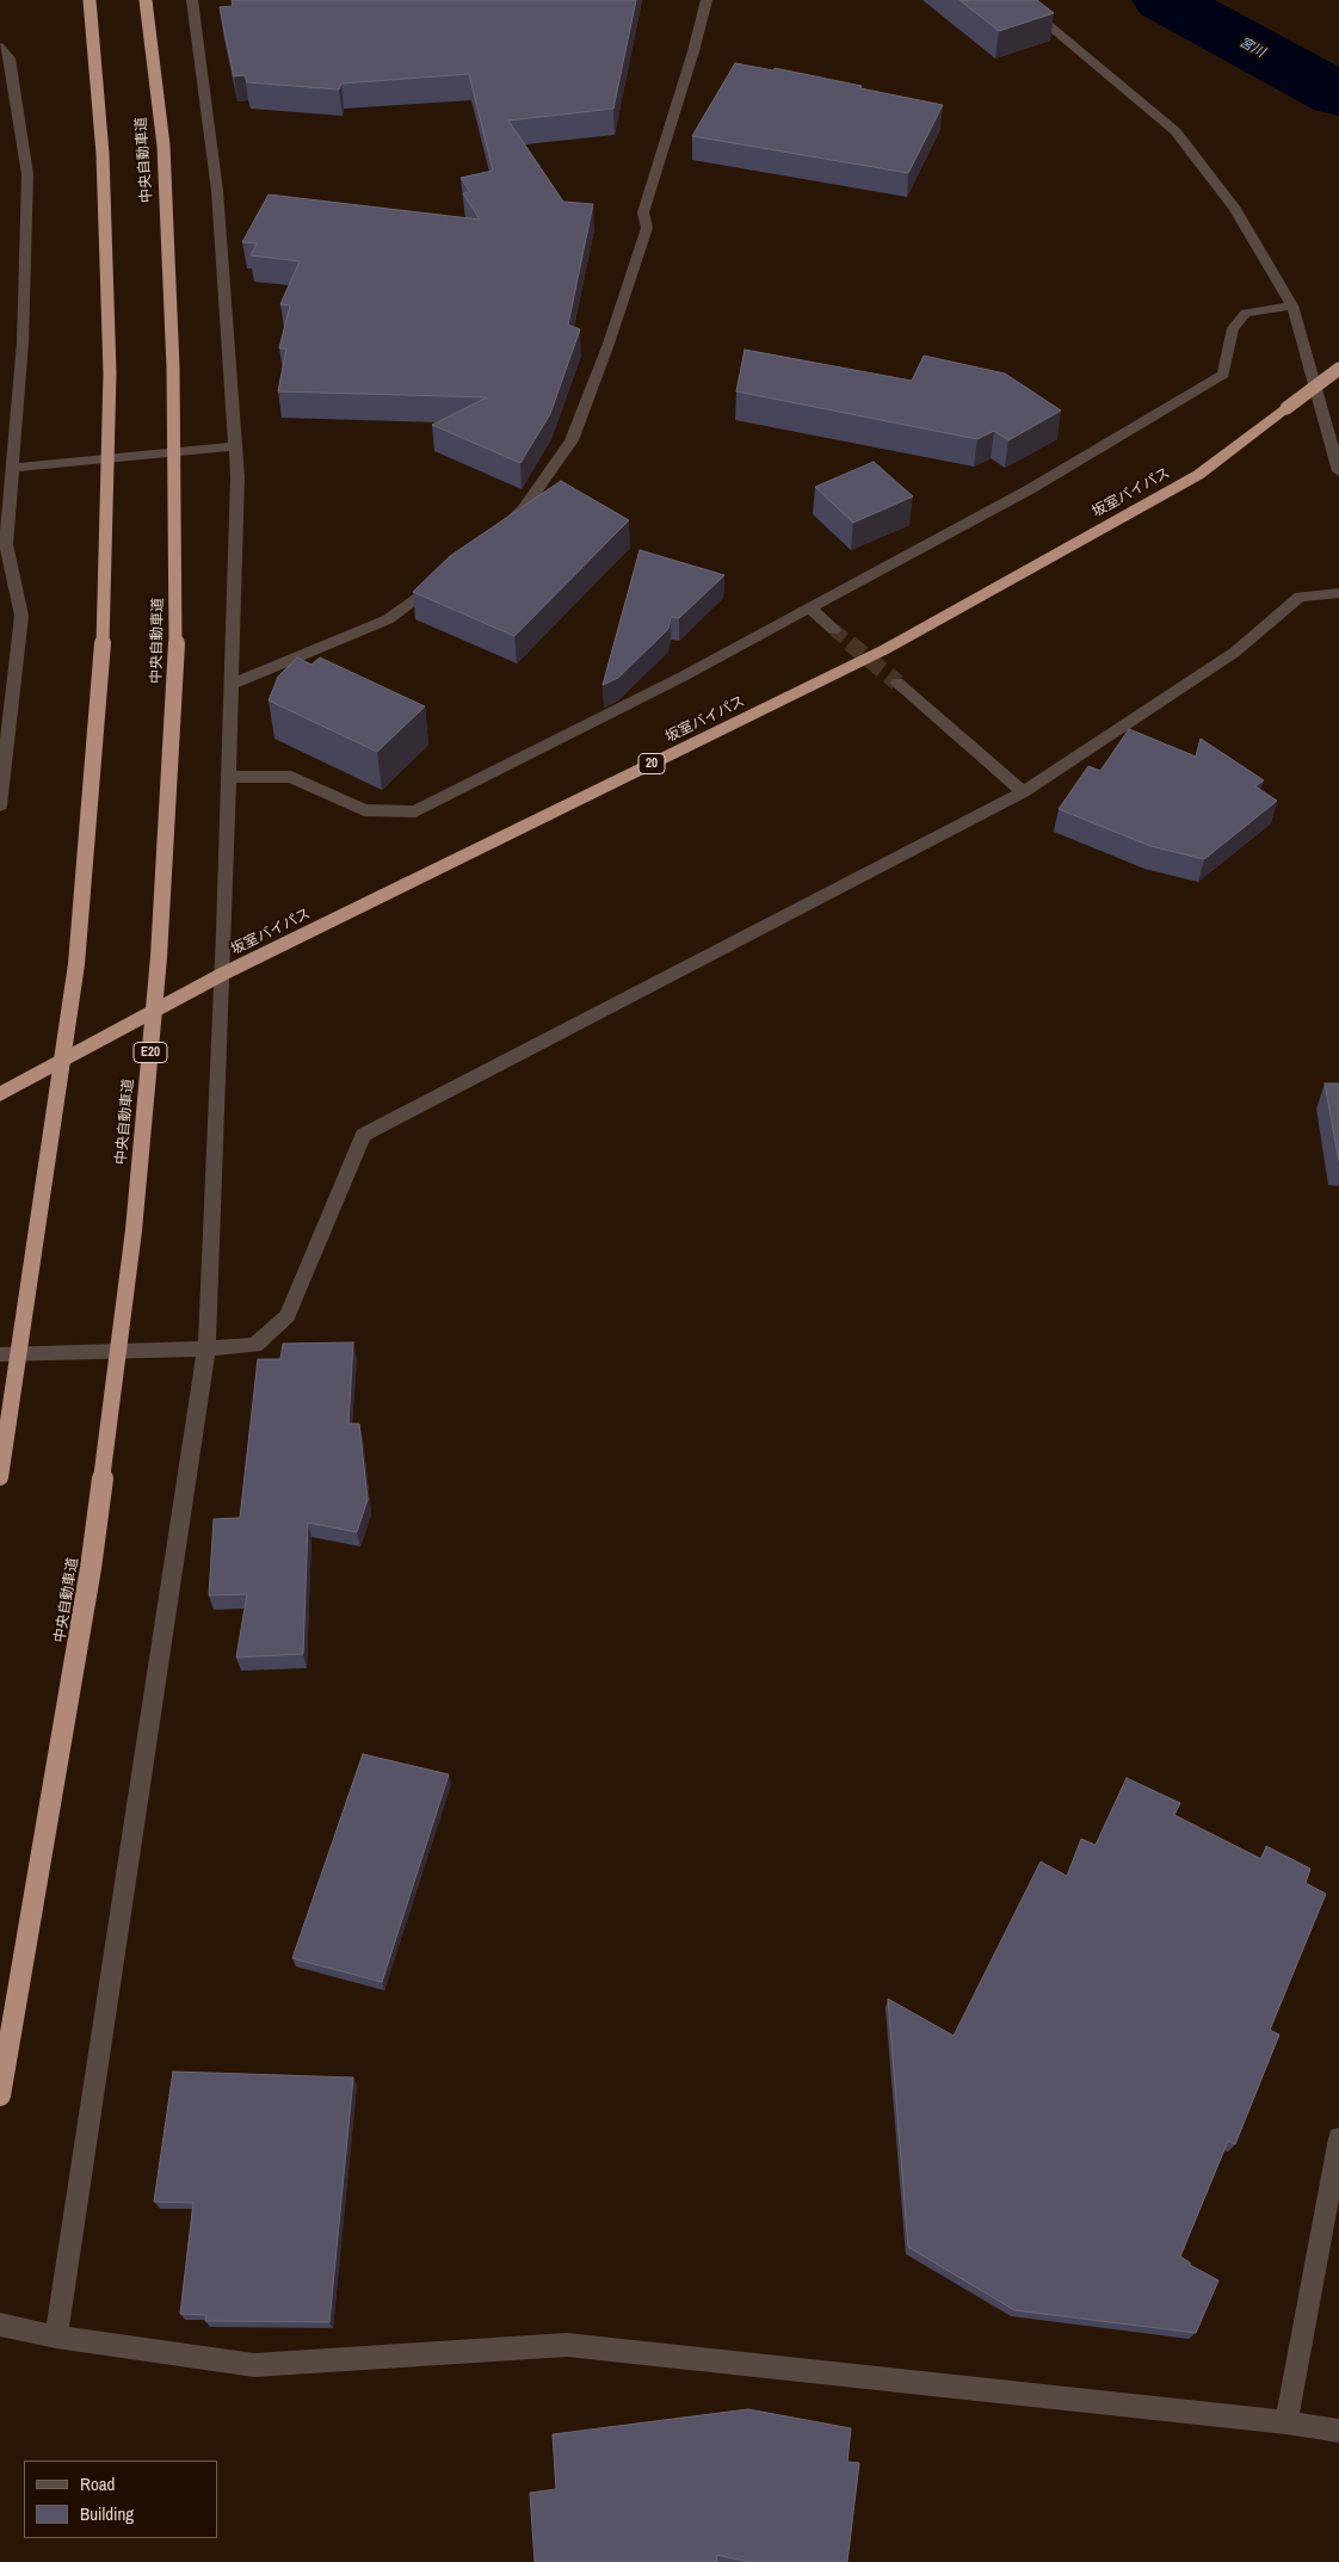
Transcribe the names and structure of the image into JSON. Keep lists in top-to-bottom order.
{
  "streets": {
    "highway": [
      "中央自動車道",
      "坂室バイパス",
      "20",
      "E20"
    ]
  },
  "water": ["宮川"],
  "legend": ["Road", "Building"]
}
